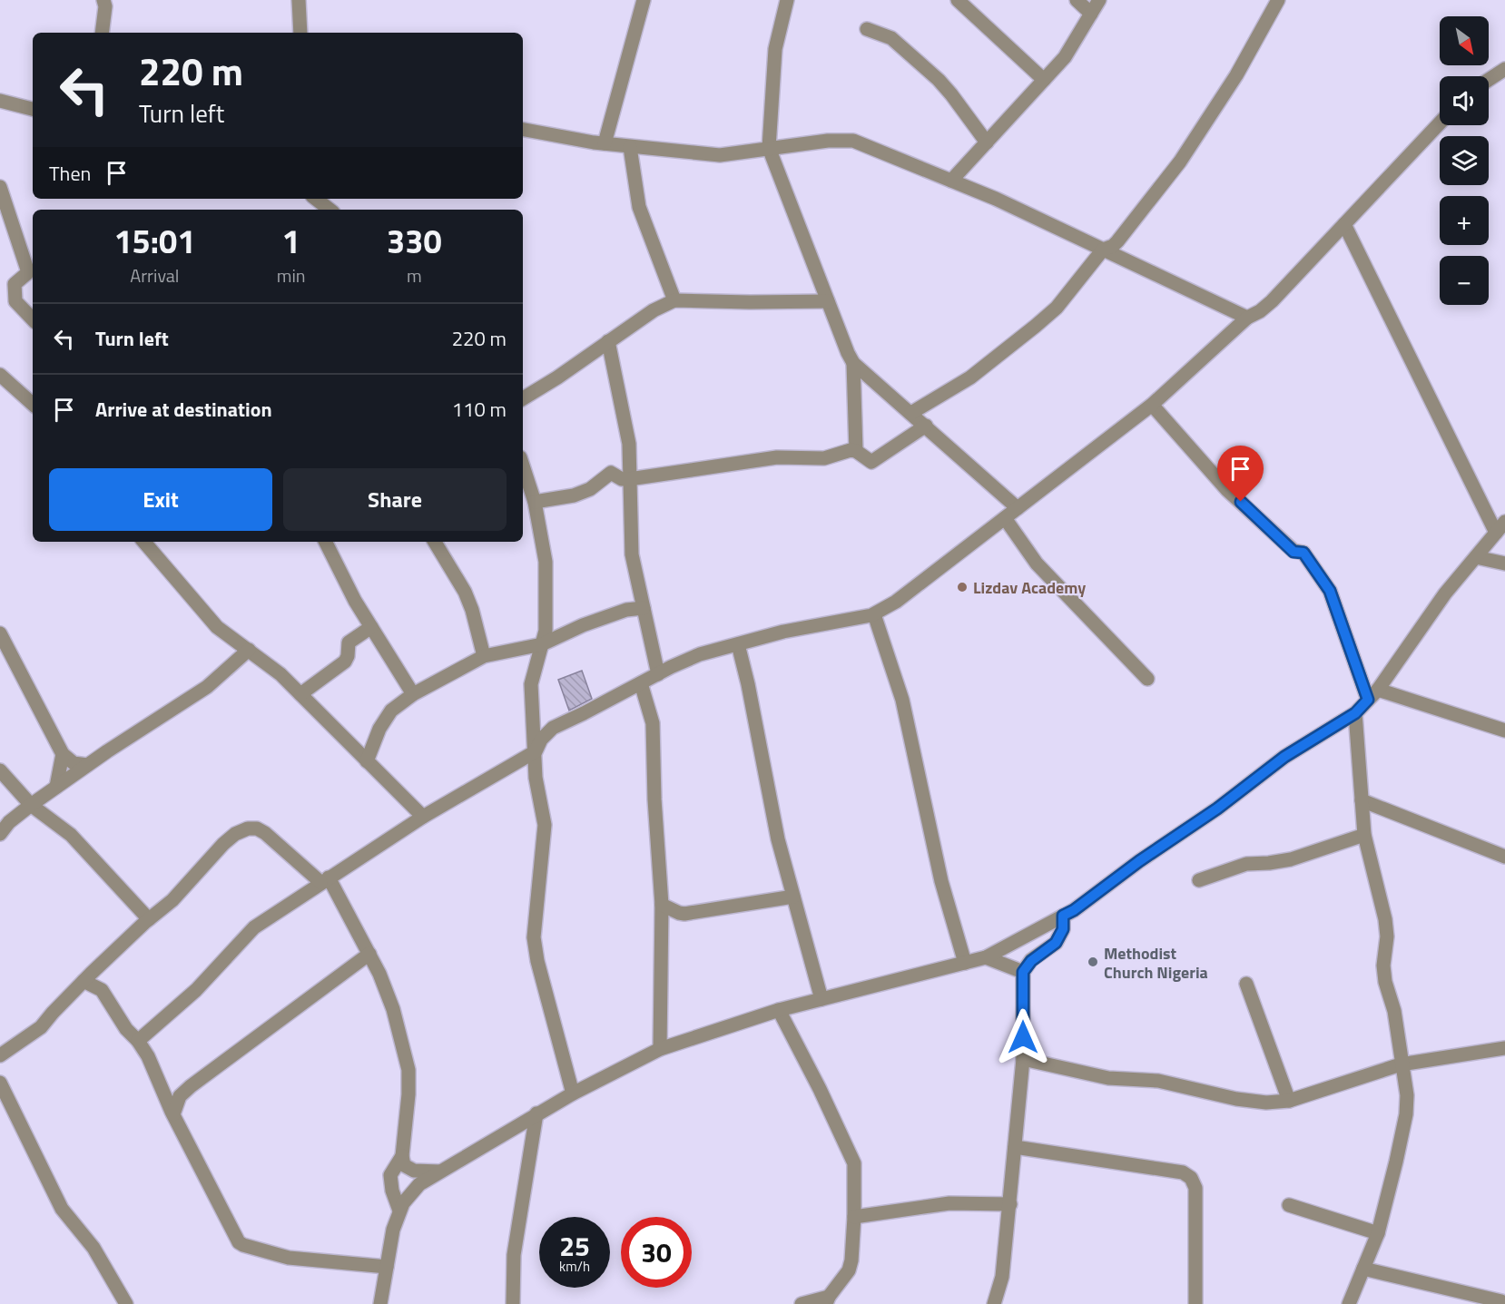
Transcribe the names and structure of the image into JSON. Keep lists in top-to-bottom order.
{
  "places": ["Lizdav Academy", "Methodist Church Nigeria"],
  "north": "bottom right",
  "page": {
    "map_buttons": ["+", "−"],
    "turn": ["220 m", "Turn left"],
    "then": "Then",
    "eta": [
      "15:01",
      "Arrival",
      "1",
      "min",
      "330",
      "m"
    ],
    "list": [
      {
        "name": "Turn left",
        "value": "220 m"
      },
      {
        "name": "Arrive at destination",
        "value": "110 m"
      }
    ],
    "buttons": ["Exit", "Share"],
    "speed": "25 km/h",
    "limit": "30"
  }
}
